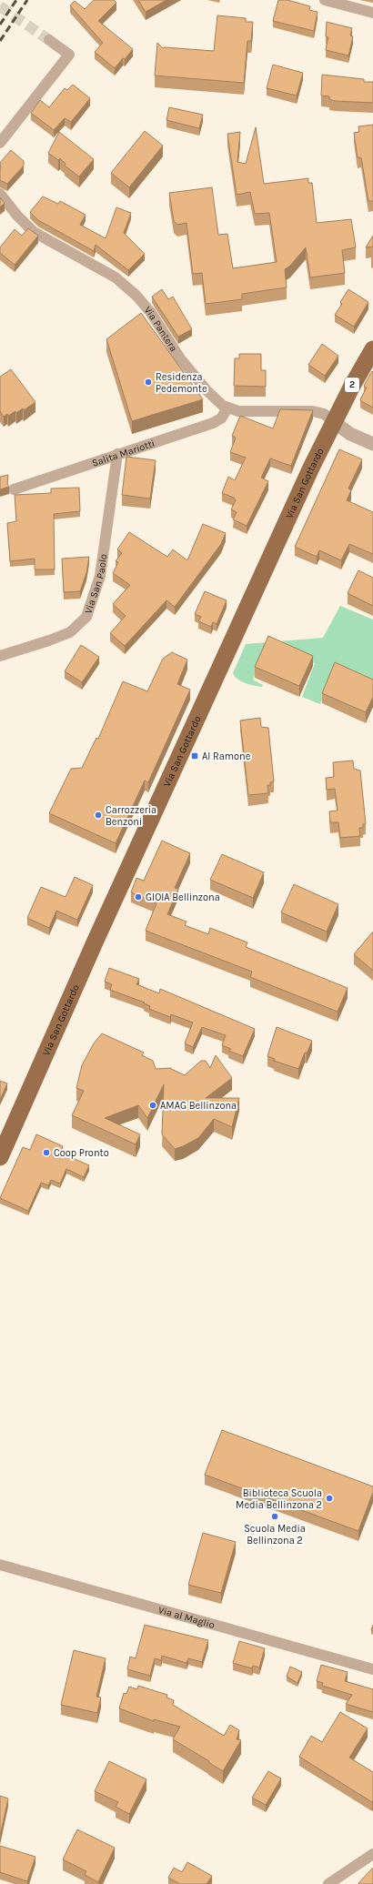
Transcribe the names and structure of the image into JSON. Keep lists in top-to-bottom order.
{
  "streets": {
    "main road": ["2", "Via San Gottardo"],
    "street": [
      "Via Pantera",
      "Salita Mariotti",
      "Via San Paolo",
      "Via al Maglio"
    ]
  },
  "crossings": [
    ["Via Pantera", "Salita Mariotti"],
    ["Salita Mariotti", "Via San Paolo"]
  ],
  "places": {
    "other": [
      "Residenza Pedemonte",
      "Carrozzeria Benzoni",
      "GIOIA Bellinzona",
      "AMAG Bellinzona",
      "Coop Pronto",
      "Biblioteca Scuola Media Bellinzona 2",
      "Scuola Media Bellinzona 2"
    ],
    "transit": ["Al Ramone"]
  }
}
